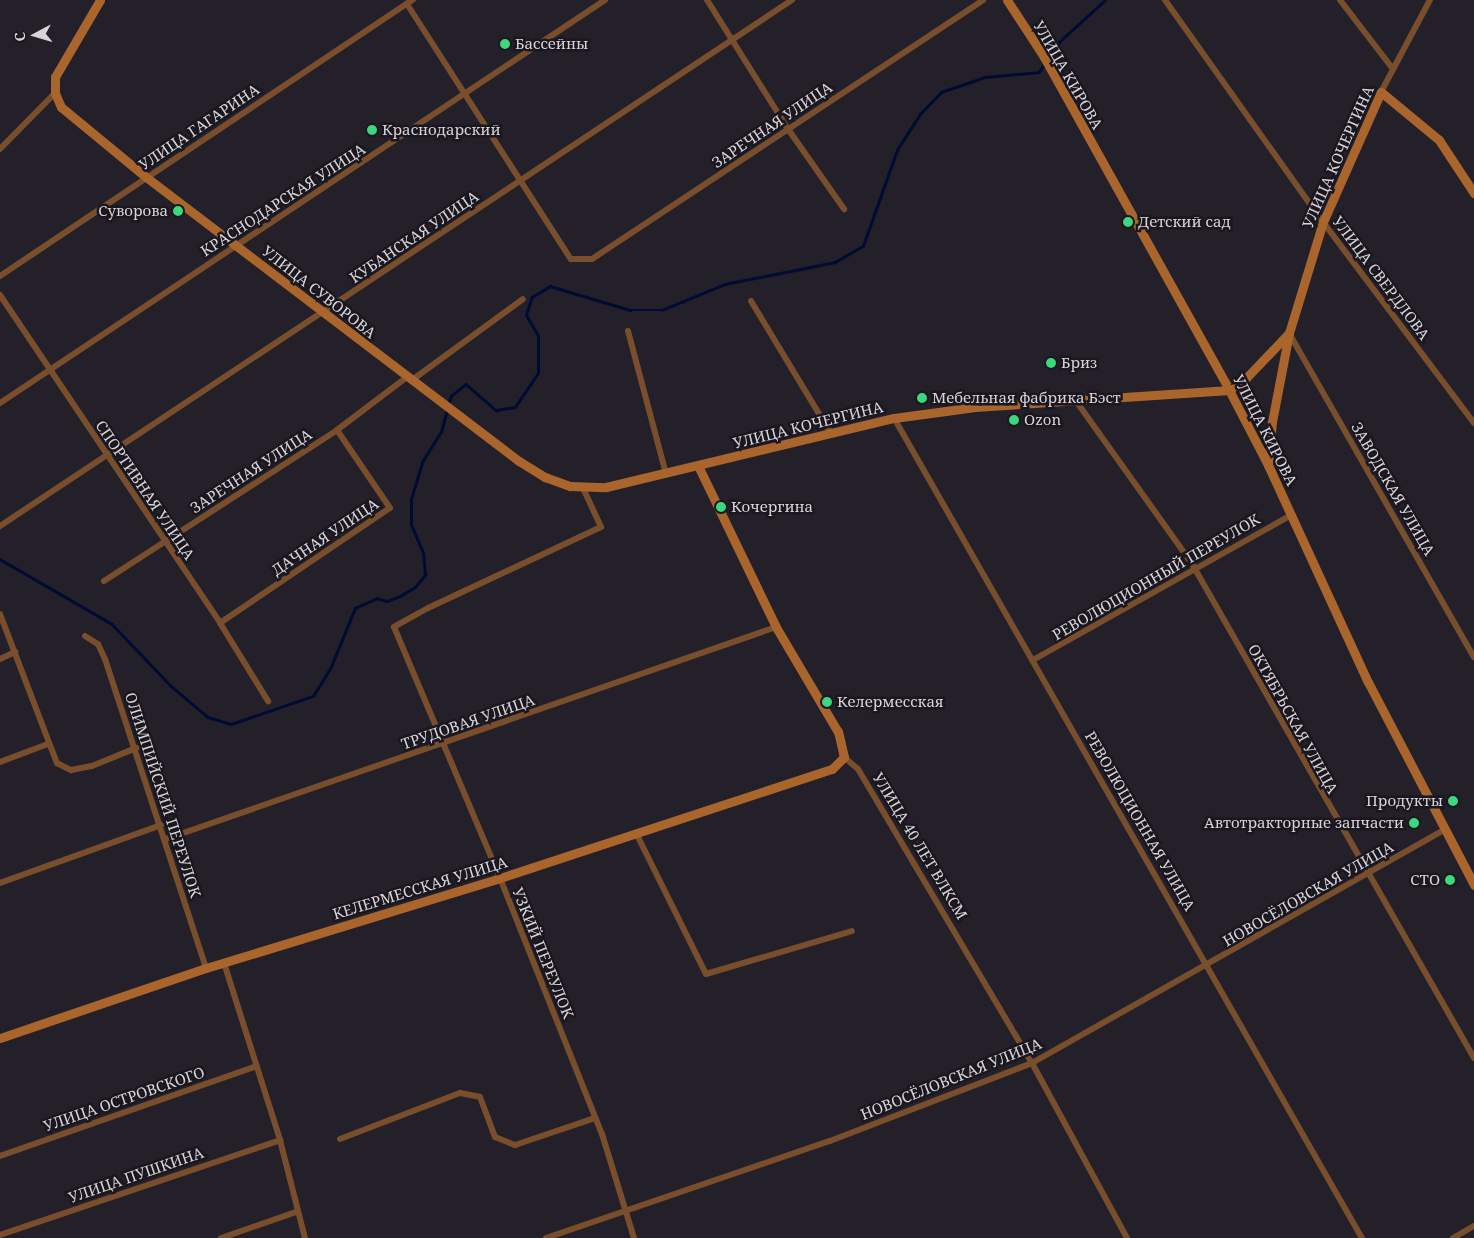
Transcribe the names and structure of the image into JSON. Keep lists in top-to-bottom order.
{
  "streets": {
    "street": [
      "УЛИЦА КИРОВА",
      "ЗАРЕЧНАЯ УЛИЦА",
      "УЛИЦА ГАГАРИНА",
      "УЛИЦА КОЧЕРГИНА",
      "КРАСНОДАРСКАЯ УЛИЦА",
      "КУБАНСКАЯ УЛИЦА",
      "УЛИЦА СВЕРДЛОВА",
      "УЛИЦА СУВОРОВА",
      "ЗАВОДСКАЯ УЛИЦА",
      "СПОРТИВНАЯ УЛИЦА",
      "ДАЧНАЯ УЛИЦА",
      "РЕВОЛЮЦИОННЫЙ ПЕРЕУЛОК",
      "ОКТЯБРЬСКАЯ УЛИЦА",
      "ТРУДОВАЯ УЛИЦА",
      "ОЛИМПИЙСКИЙ ПЕРЕУЛОК",
      "РЕВОЛЮЦИОННАЯ УЛИЦА",
      "УЛИЦА 40 ЛЕТ ВЛКСМ",
      "КЕЛЕРМЕССКАЯ УЛИЦА",
      "НОВОСЁЛОВСКАЯ УЛИЦА",
      "УЗКИЙ ПЕРЕУЛОК",
      "УЛИЦА ОСТРОВСКОГО",
      "УЛИЦА ПУШКИНА"
    ]
  },
  "crossings": [
    ["УЛИЦА КИРОВА", "УЛИЦА КОЧЕРГИНА"],
    ["УЛИЦА КИРОВА", "РЕВОЛЮЦИОННЫЙ ПЕРЕУЛОК"],
    ["УЛИЦА КИРОВА", "НОВОСЁЛОВСКАЯ УЛИЦА"],
    ["ЗАРЕЧНАЯ УЛИЦА", "КУБАНСКАЯ УЛИЦА"],
    ["ЗАРЕЧНАЯ УЛИЦА", "УЛИЦА СУВОРОВА"],
    ["ЗАРЕЧНАЯ УЛИЦА", "СПОРТИВНАЯ УЛИЦА"],
    ["ЗАРЕЧНАЯ УЛИЦА", "ДАЧНАЯ УЛИЦА"],
    ["УЛИЦА ГАГАРИНА", "УЛИЦА СУВОРОВА"],
    ["УЛИЦА КОЧЕРГИНА", "УЛИЦА СВЕРДЛОВА"],
    ["УЛИЦА КОЧЕРГИНА", "УЛИЦА СУВОРОВА"],
    ["УЛИЦА КОЧЕРГИНА", "ЗАВОДСКАЯ УЛИЦА"],
    ["УЛИЦА КОЧЕРГИНА", "ОКТЯБРЬСКАЯ УЛИЦА"],
    ["УЛИЦА КОЧЕРГИНА", "РЕВОЛЮЦИОННАЯ УЛИЦА"],
    ["УЛИЦА КОЧЕРГИНА", "УЗКИЙ ПЕРЕУЛОК"],
    ["КРАСНОДАРСКАЯ УЛИЦА", "УЛИЦА СУВОРОВА"],
    ["КРАСНОДАРСКАЯ УЛИЦА", "СПОРТИВНАЯ УЛИЦА"],
    ["КУБАНСКАЯ УЛИЦА", "УЛИЦА СУВОРОВА"],
    ["КУБАНСКАЯ УЛИЦА", "СПОРТИВНАЯ УЛИЦА"],
    ["УЛИЦА СУВОРОВА", "УЗКИЙ ПЕРЕУЛОК"],
    ["СПОРТИВНАЯ УЛИЦА", "ДАЧНАЯ УЛИЦА"],
    ["РЕВОЛЮЦИОННЫЙ ПЕРЕУЛОК", "ОКТЯБРЬСКАЯ УЛИЦА"],
    ["РЕВОЛЮЦИОННЫЙ ПЕРЕУЛОК", "РЕВОЛЮЦИОННАЯ УЛИЦА"],
    ["ОКТЯБРЬСКАЯ УЛИЦА", "НОВОСЁЛОВСКАЯ УЛИЦА"],
    ["ТРУДОВАЯ УЛИЦА", "ОЛИМПИЙСКИЙ ПЕРЕУЛОК"],
    ["ТРУДОВАЯ УЛИЦА", "УЗКИЙ ПЕРЕУЛОК"],
    ["ОЛИМПИЙСКИЙ ПЕРЕУЛОК", "КЕЛЕРМЕССКАЯ УЛИЦА"],
    ["РЕВОЛЮЦИОННАЯ УЛИЦА", "НОВОСЁЛОВСКАЯ УЛИЦА"],
    ["УЛИЦА 40 ЛЕТ ВЛКСМ", "КЕЛЕРМЕССКАЯ УЛИЦА"],
    ["УЛИЦА 40 ЛЕТ ВЛКСМ", "НОВОСЁЛОВСКАЯ УЛИЦА"],
    ["КЕЛЕРМЕССКАЯ УЛИЦА", "УЗКИЙ ПЕРЕУЛОК"],
    ["НОВОСЁЛОВСКАЯ УЛИЦА", "УЗКИЙ ПЕРЕУЛОК"]
  ],
  "places": [
    "Бассейны",
    "Краснодарский",
    "Суворова",
    "Детский сад",
    "Бриз",
    "Мебельная фабрика Бэст",
    "Ozon",
    "Кочергина",
    "Келермесская",
    "Продукты",
    "Автотракторные запчасти",
    "СТО"
  ],
  "north": "left"
}
